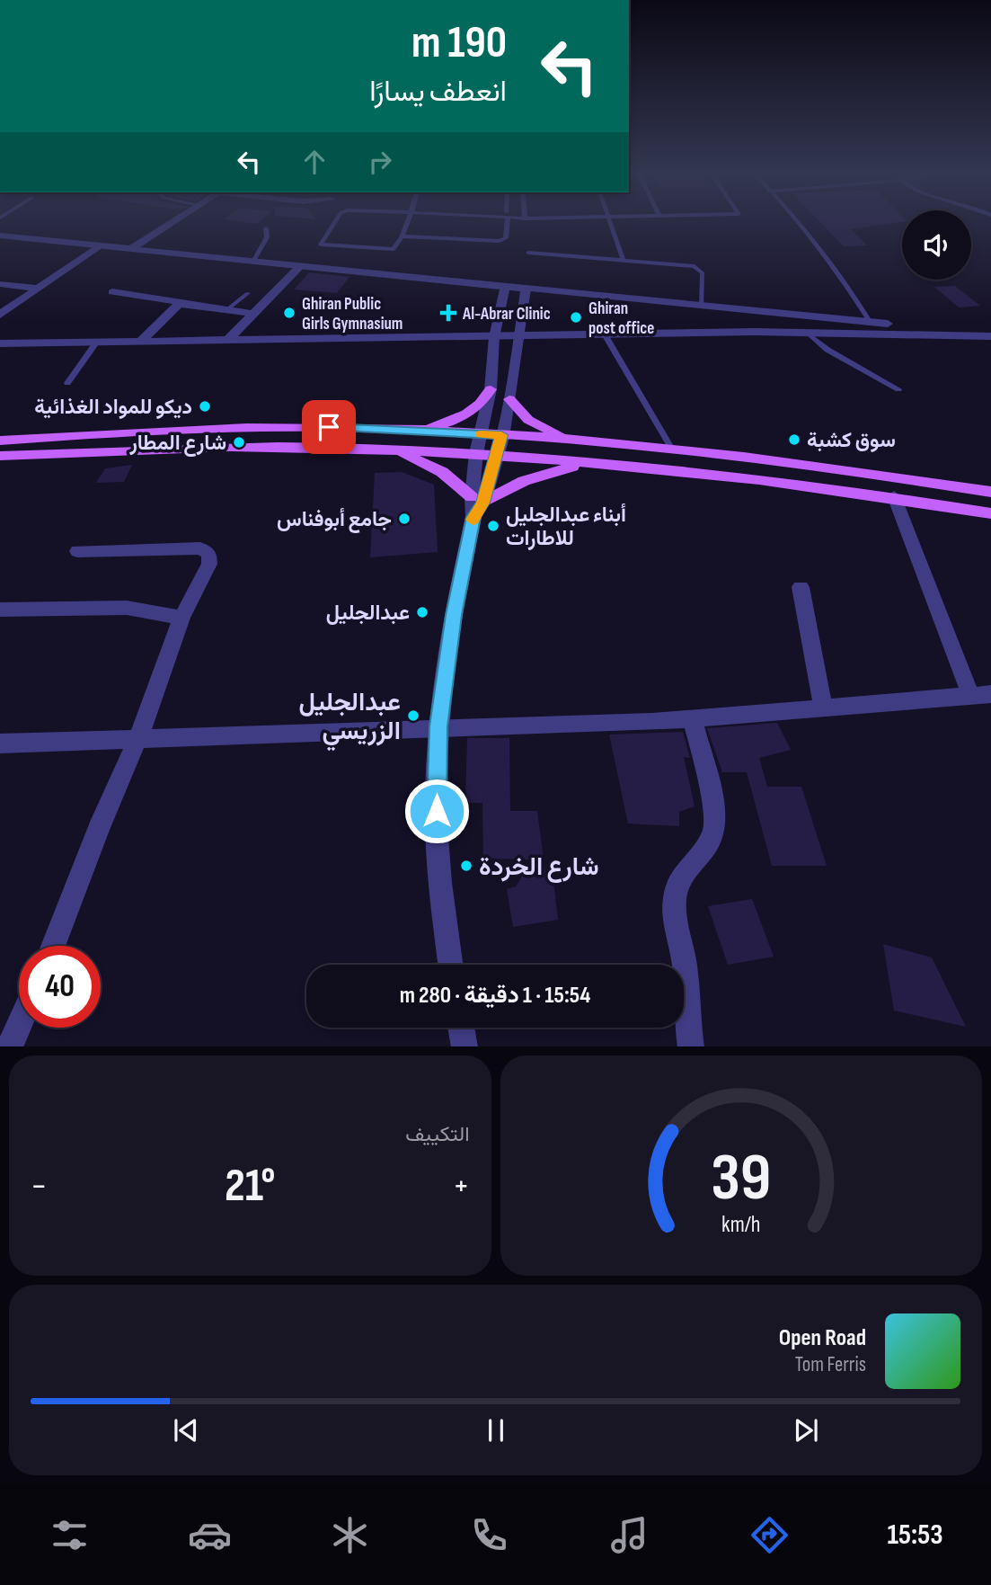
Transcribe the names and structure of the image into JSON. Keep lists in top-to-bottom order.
{
  "places": {
    "other": [
      "Ghiran Public Girls Gymnasium",
      "Ghiran post office",
      "ديكو للمواد الغذائية",
      "سوق كشبة",
      "شارع المطار",
      "جامع أبوفناس",
      "أبناء عبدالجليل للاطارات",
      "عبدالجليل",
      "عبدالجليل الزريسي",
      "شارع الخردة"
    ],
    "health": ["Al-Abrar Clinic"]
  },
  "page": {
    "turn": ["190 m", "انعطف يسارًا"],
    "limit": "40",
    "trip": "15:54 · 1 دقيقة · 280 m",
    "tile": "التكييف",
    "heat": ["−", "21°", "+"],
    "song": ["Open Road", "Tom Ferris"],
    "tabs": "15:53",
    "gauge": ["39", "km/h"]
  }
}
